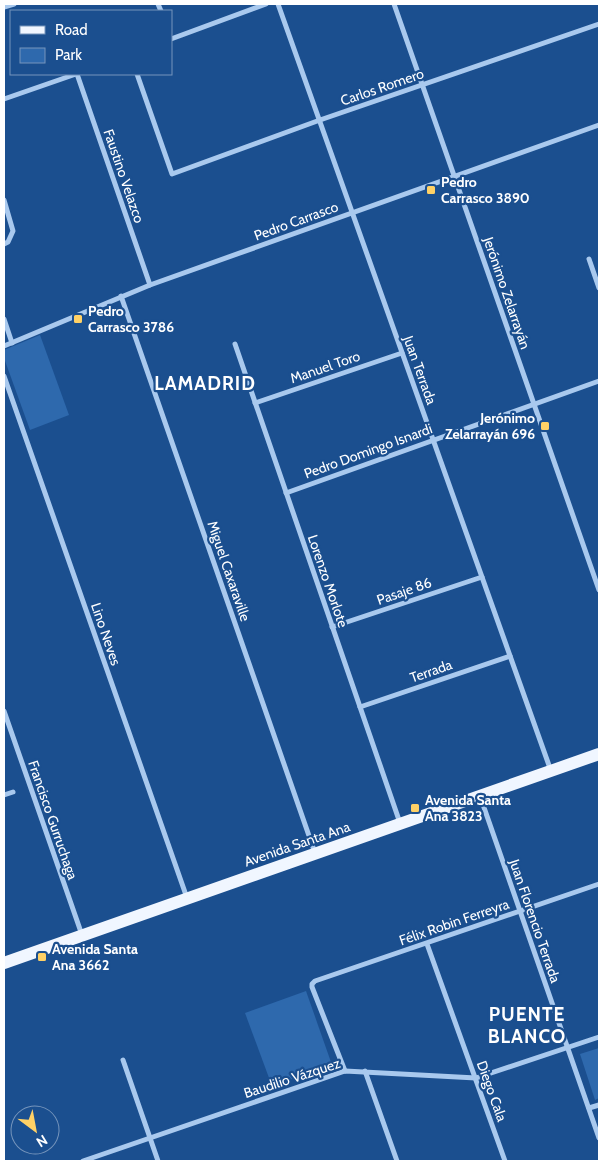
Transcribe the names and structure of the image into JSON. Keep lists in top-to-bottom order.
{
  "streets": {
    "main road": ["Avenida Santa Ana"],
    "street": [
      "Carlos Romero",
      "Faustino Velazco",
      "Pedro Carrasco",
      "Jerónimo Zelarrayán",
      "Manuel Toro",
      "Juan Terrada",
      "Pedro Domingo Isnardi",
      "Miguel Caxaraville",
      "Lorenzo Morlote",
      "Pasaje 86",
      "Lino Neves",
      "Terrada",
      "Francisco Gurruchaga",
      "Juan Florencio Terrada",
      "Félix Robin Ferreyra",
      "Baudilio Vázquez",
      "Diego Cala"
    ]
  },
  "crossings": [
    ["Carlos Romero", "Jerónimo Zelarrayán"],
    ["Carlos Romero", "Juan Terrada"],
    ["Faustino Velazco", "Pedro Carrasco"],
    ["Pedro Carrasco", "Jerónimo Zelarrayán"],
    ["Pedro Carrasco", "Juan Terrada"],
    ["Pedro Carrasco", "Miguel Caxaraville"],
    ["Jerónimo Zelarrayán", "Pedro Domingo Isnardi"],
    ["Manuel Toro", "Juan Terrada"],
    ["Manuel Toro", "Lorenzo Morlote"],
    ["Juan Terrada", "Pedro Domingo Isnardi"],
    ["Juan Terrada", "Pasaje 86"],
    ["Juan Terrada", "Terrada"],
    ["Juan Terrada", "Avenida Santa Ana"],
    ["Pedro Domingo Isnardi", "Lorenzo Morlote"],
    ["Miguel Caxaraville", "Avenida Santa Ana"],
    ["Lorenzo Morlote", "Pasaje 86"],
    ["Lorenzo Morlote", "Terrada"],
    ["Lorenzo Morlote", "Avenida Santa Ana"],
    ["Lino Neves", "Avenida Santa Ana"],
    ["Francisco Gurruchaga", "Avenida Santa Ana"],
    ["Avenida Santa Ana", "Juan Florencio Terrada"],
    ["Juan Florencio Terrada", "Félix Robin Ferreyra"],
    ["Juan Florencio Terrada", "Baudilio Vázquez"],
    ["Félix Robin Ferreyra", "Baudilio Vázquez"],
    ["Félix Robin Ferreyra", "Diego Cala"],
    ["Baudilio Vázquez", "Diego Cala"]
  ],
  "districts": ["LAMADRID", "PUENTE BLANCO"],
  "places": {
    "transit": [
      "Pedro Carrasco 3890",
      "Pedro Carrasco 3786",
      "Jerónimo Zelarrayán 696",
      "Avenida Santa Ana 3823",
      "Avenida Santa Ana 3662"
    ]
  },
  "legend": ["Road", "Park"],
  "north": "bottom right"
}
